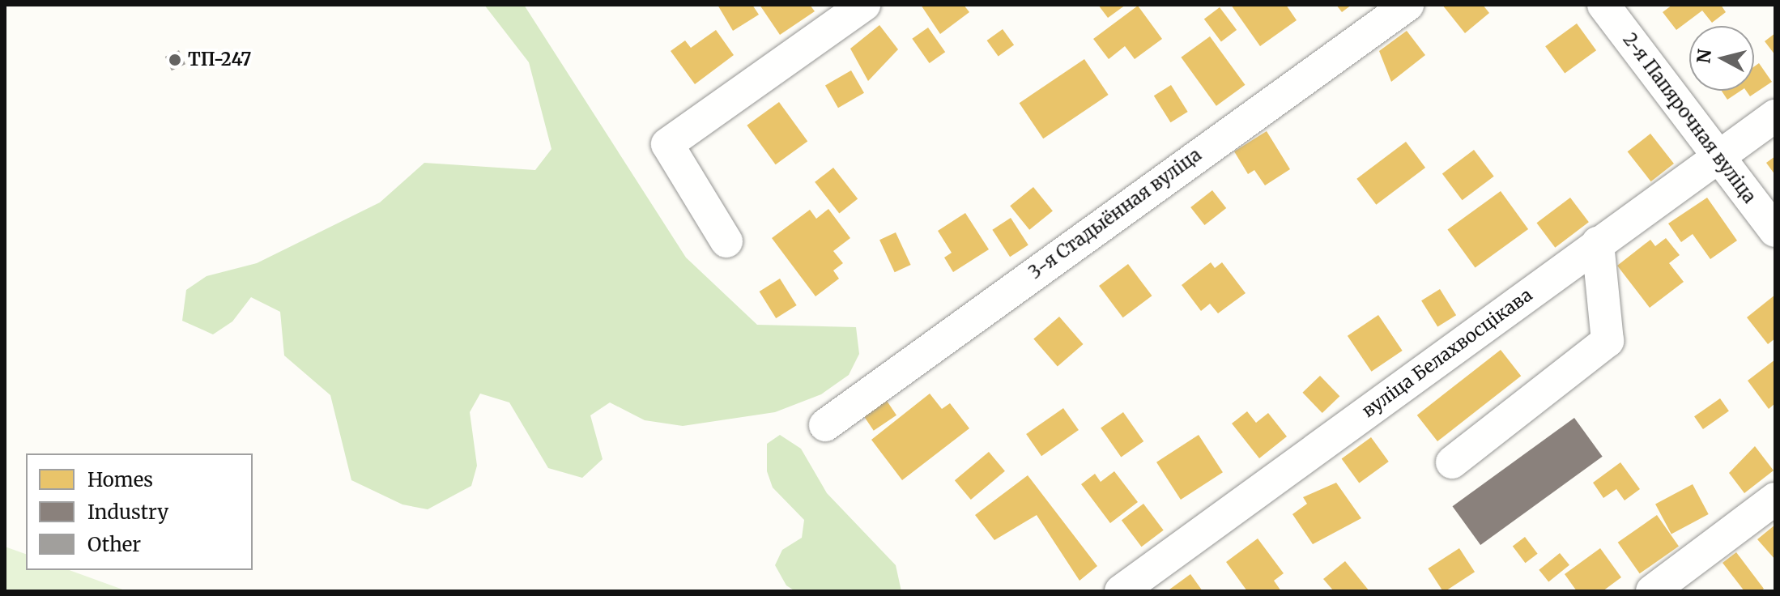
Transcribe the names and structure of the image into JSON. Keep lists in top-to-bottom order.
{
  "streets": {
    "street": ["2-я Папярочная вуліца", "3-я Стадыённая вуліца", "вуліца Белахвосцікава"]
  },
  "crossings": [
    ["2-я Папярочная вуліца", "вуліца Белахвосцікава"]
  ],
  "places": ["ТП-247"],
  "legend": ["Homes", "Industry", "Other"],
  "north": "left"
}
